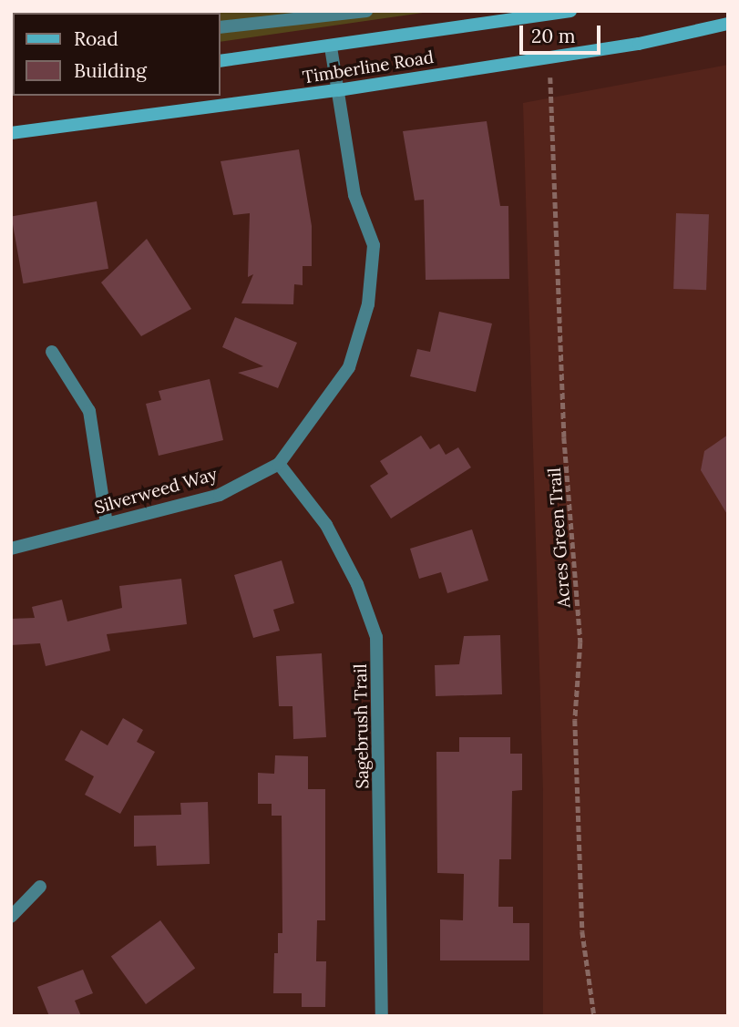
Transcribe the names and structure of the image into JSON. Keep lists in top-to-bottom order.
{
  "streets": {
    "street": ["Timberline Road", "Silverweed Way", "Sagebrush Trail"],
    "path": ["Acres Green Trail"]
  },
  "crossings": [
    ["Timberline Road", "Silverweed Way"],
    ["Timberline Road", "Acres Green Trail"],
    ["Silverweed Way", "Sagebrush Trail"]
  ],
  "legend": ["Road", "Building"],
  "scale_bar": "20 m"
}
